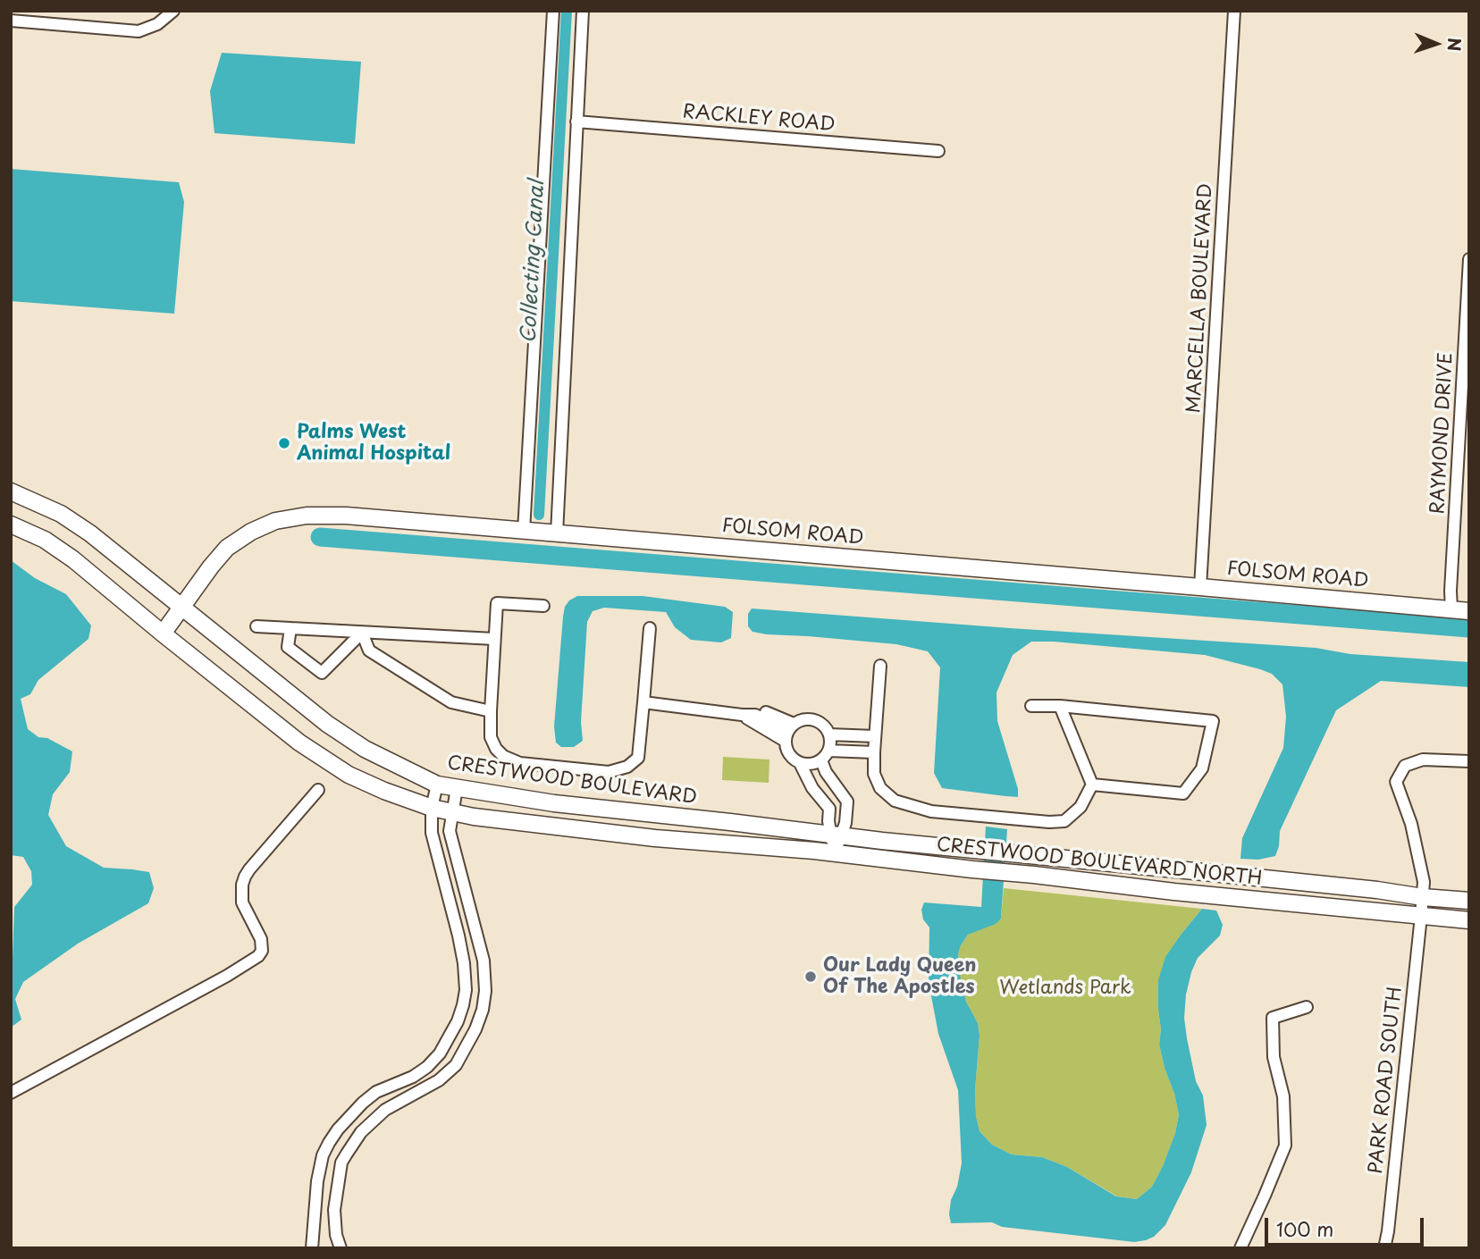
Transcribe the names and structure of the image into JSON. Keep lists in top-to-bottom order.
{
  "streets": {
    "main road": ["FOLSOM ROAD", "CRESTWOOD BOULEVARD", "CRESTWOOD BOULEVARD NORTH"],
    "street": [
      "RACKLEY ROAD",
      "MARCELLA BOULEVARD",
      "RAYMOND DRIVE",
      "PARK ROAD SOUTH"
    ]
  },
  "crossings": [
    ["MARCELLA BOULEVARD", "FOLSOM ROAD"],
    ["RAYMOND DRIVE", "FOLSOM ROAD"],
    ["FOLSOM ROAD", "CRESTWOOD BOULEVARD"],
    ["CRESTWOOD BOULEVARD", "CRESTWOOD BOULEVARD NORTH"],
    ["CRESTWOOD BOULEVARD NORTH", "PARK ROAD SOUTH"]
  ],
  "water": ["Collecting Canal"],
  "parks": ["Wetlands Park"],
  "places": ["Palms West Animal Hospital", "Our Lady Queen Of The Apostles"],
  "scale_bar": "100 m",
  "north": "right"
}
